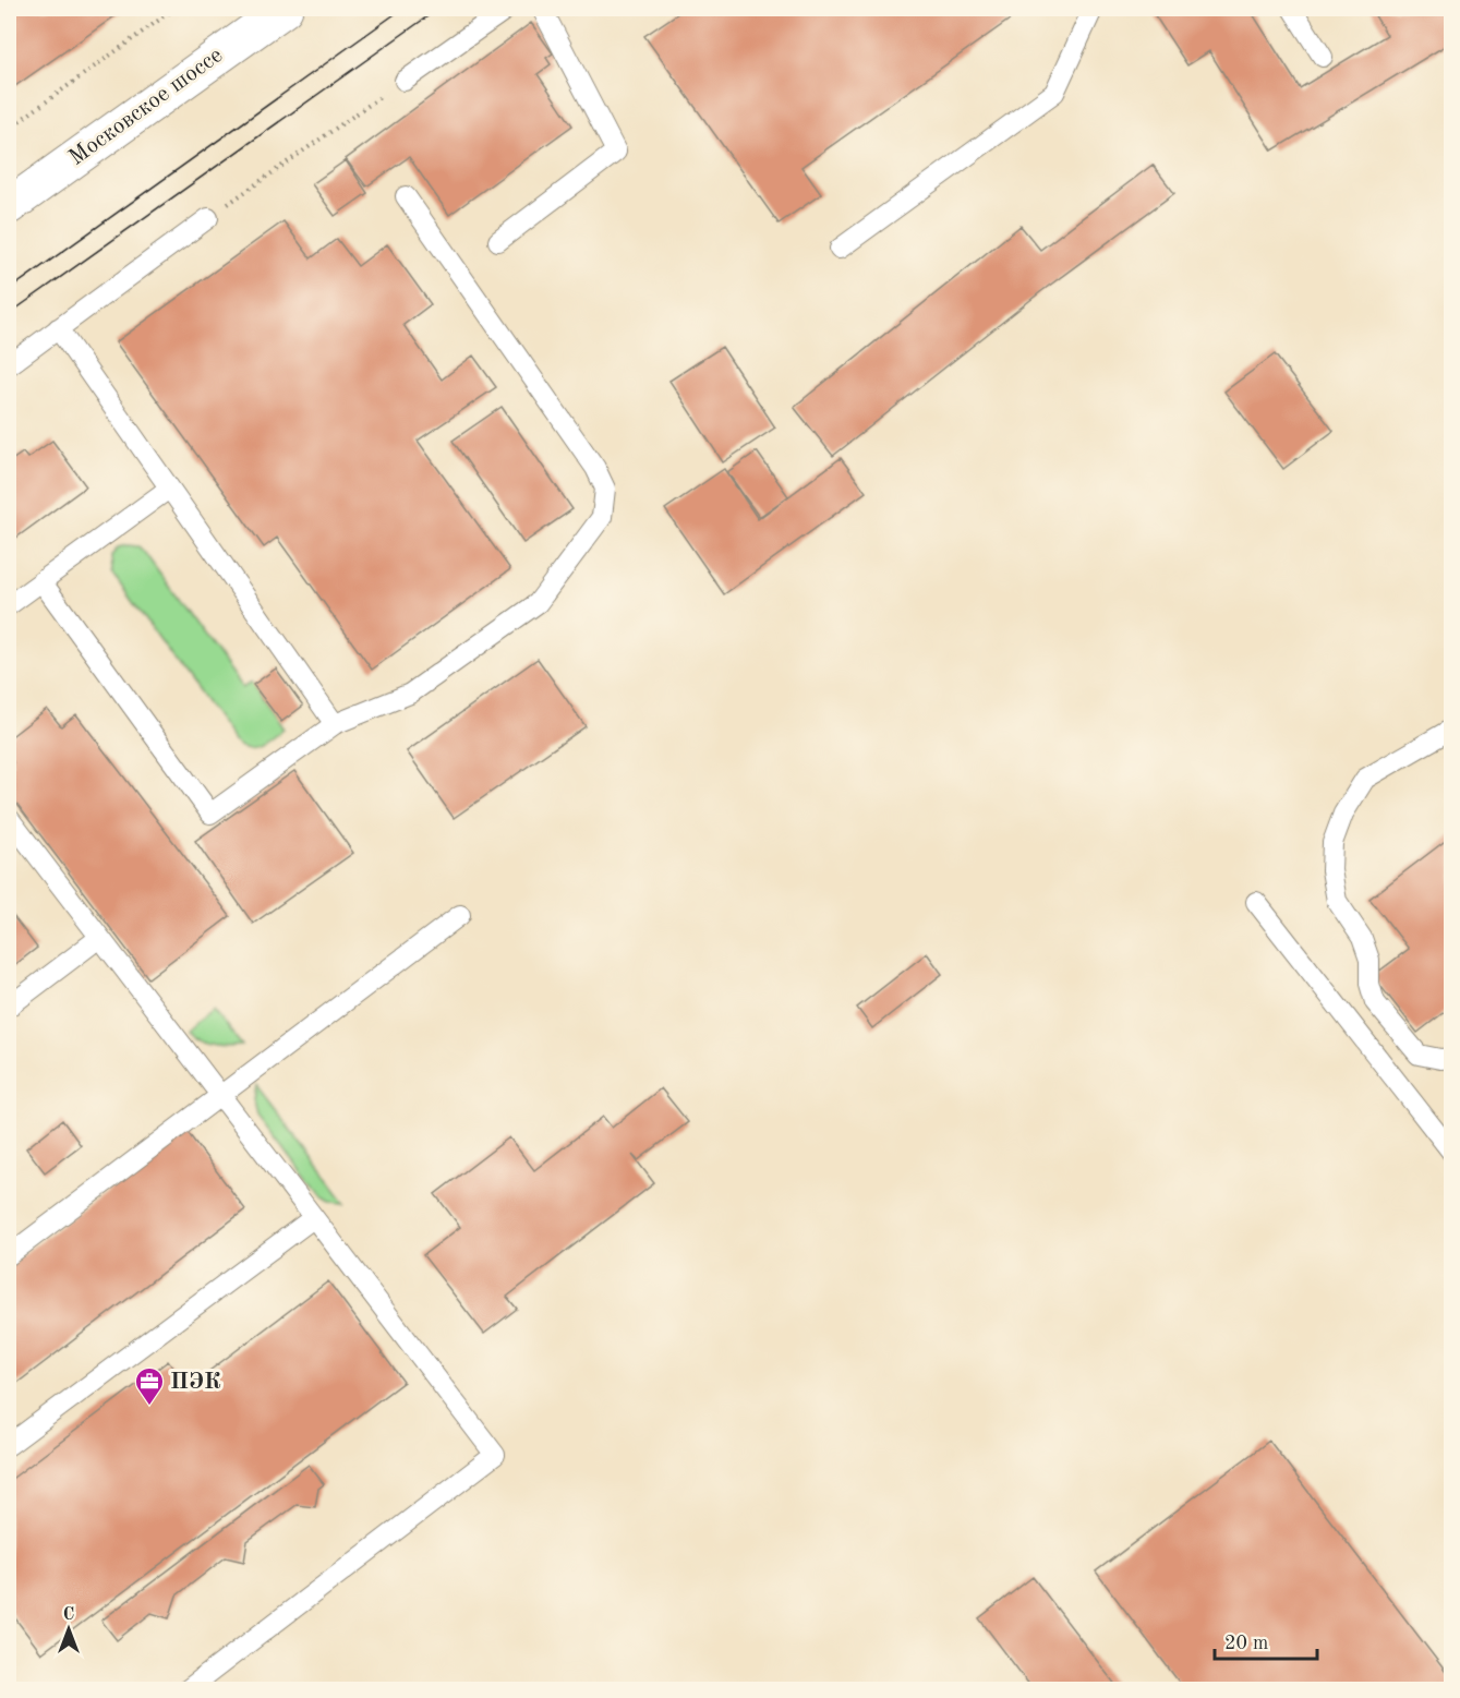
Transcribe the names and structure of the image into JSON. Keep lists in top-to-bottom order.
{
  "streets": {
    "main road": ["Московское шоссе"]
  },
  "places": {
    "office": ["ПЭК"]
  },
  "scale_bar": "20 m",
  "north": "top"
}
